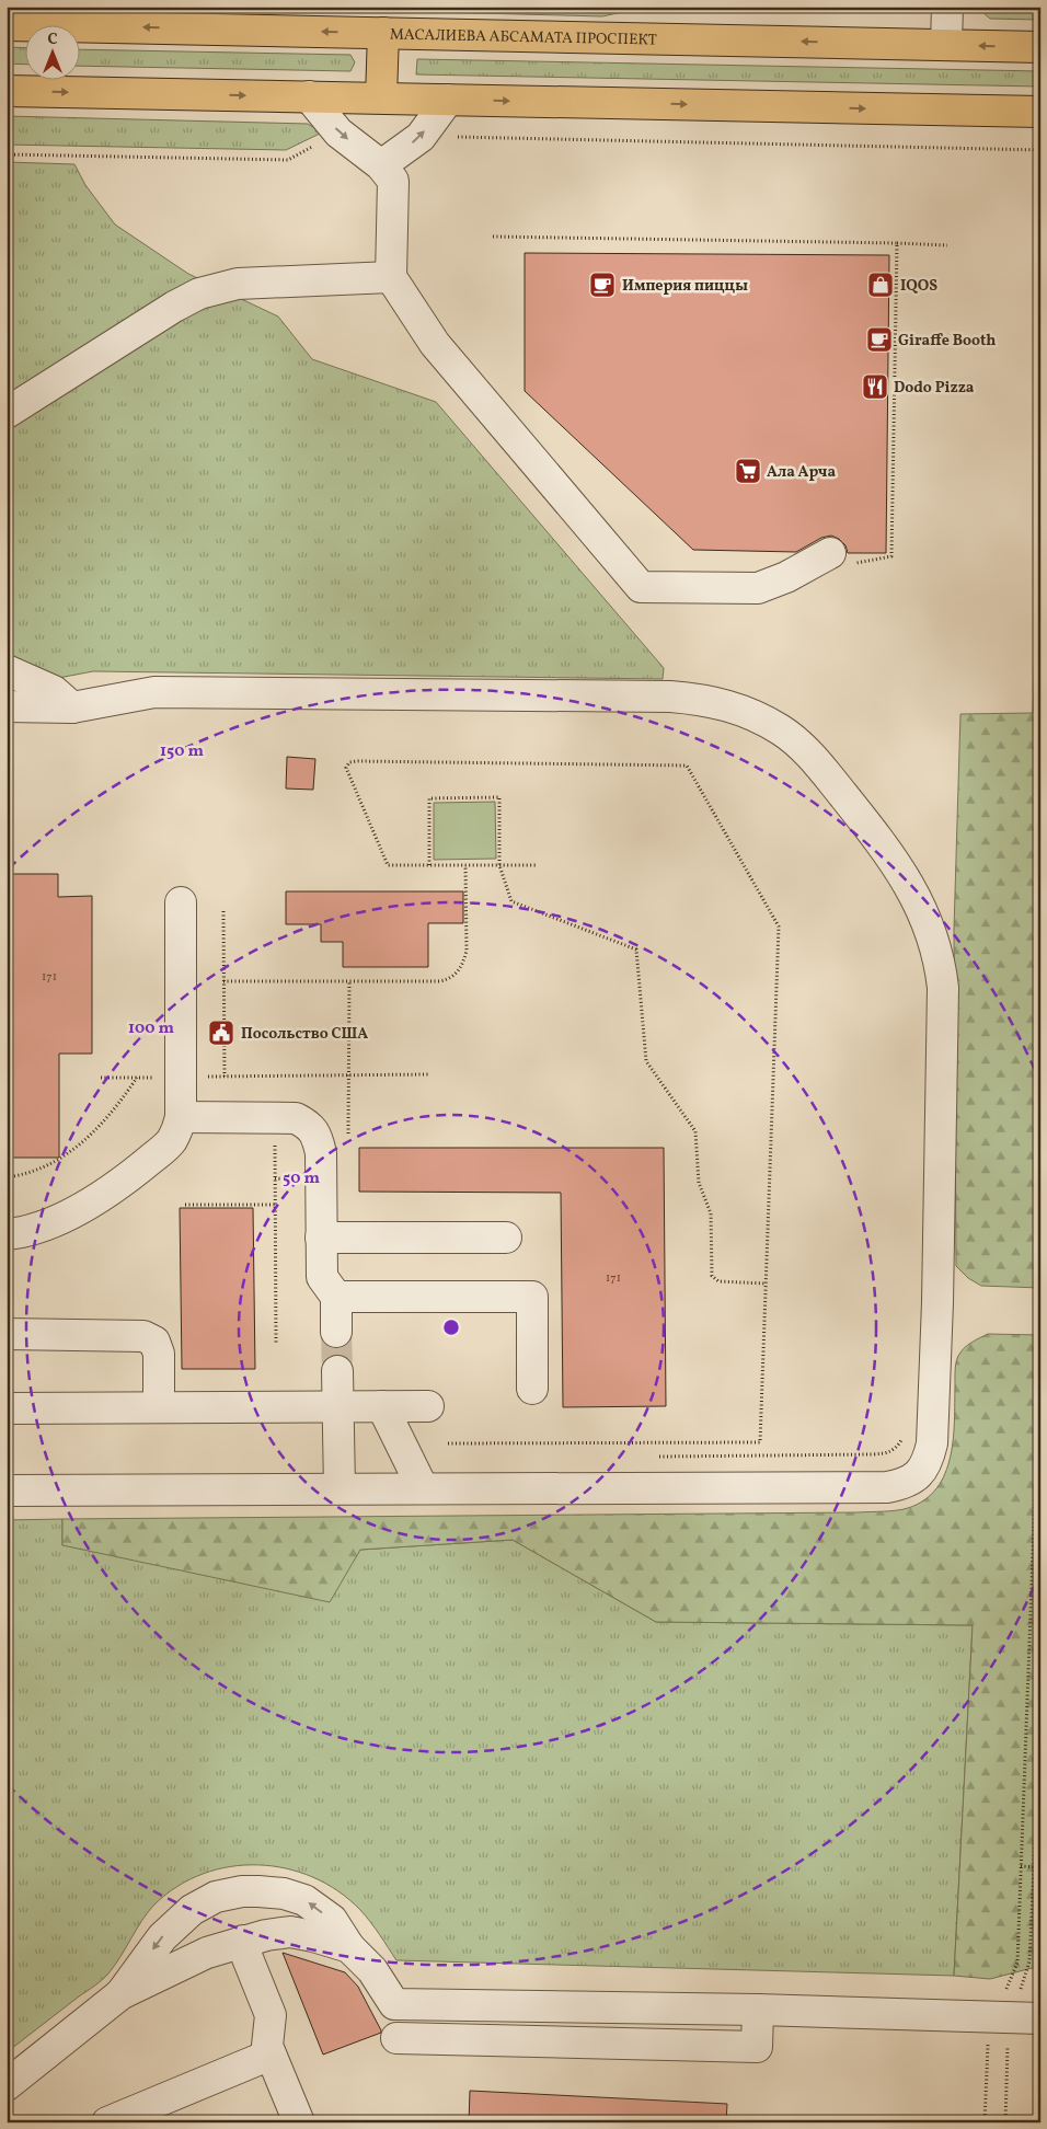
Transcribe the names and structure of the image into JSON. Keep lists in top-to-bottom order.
{
  "streets": {
    "main road": ["МАСАЛИЕВА АБСАМАТА ПРОСПЕКТ"]
  },
  "places": {
    "cafe": ["Империя пиццы", "Giraffe Booth"],
    "shop": ["IQOS"],
    "restaurant": ["Dodo Pizza"],
    "supermarket": ["Ала Арча"],
    "public building": ["Посольство США"]
  },
  "house_numbers": ["171", "171"],
  "north": "top",
  "rings": ["150 m", "100 m", "50 m"]
}
